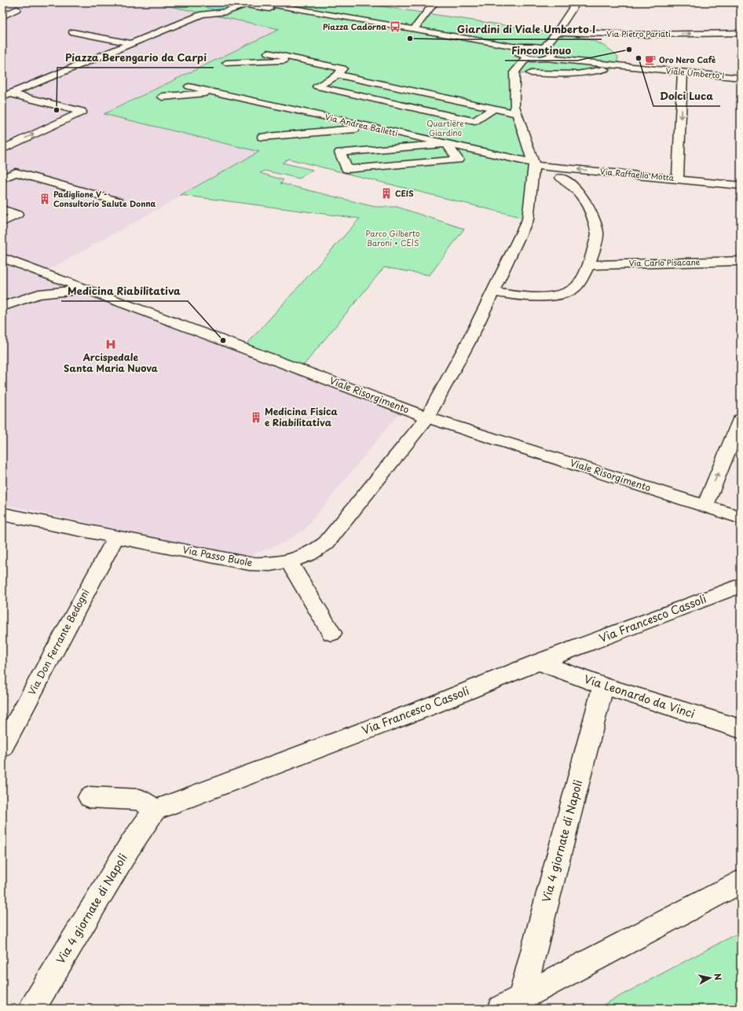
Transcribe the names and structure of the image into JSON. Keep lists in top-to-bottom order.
{
  "streets": {
    "street": [
      "Via Pietro Pariati",
      "Viale Umberto I",
      "Via Andrea Balletti",
      "Via Raffaello Motta",
      "Via Carlo Pisacane",
      "Viale Risorgimento",
      "Via Passo Buole",
      "Via Francesco Cassoli",
      "Via Don Ferrante Bedogni",
      "Via Leonardo da Vinci",
      "Via 4 giornate di Napoli"
    ]
  },
  "crossings": [
    ["Via Andrea Balletti", "Via Raffaello Motta"],
    ["Via Andrea Balletti", "Via Passo Buole"],
    ["Via Raffaello Motta", "Via Passo Buole"],
    ["Viale Risorgimento", "Via Passo Buole"],
    ["Via Passo Buole", "Via Don Ferrante Bedogni"],
    ["Via Francesco Cassoli", "Via Leonardo da Vinci"],
    ["Via Francesco Cassoli", "Via 4 giornate di Napoli"],
    ["Via Leonardo da Vinci", "Via 4 giornate di Napoli"]
  ],
  "one_way": ["Via Pietro Pariati"],
  "parks": ["Quartiere Giardino", "Parco Gilberto Baroni • CEIS"],
  "places": {
    "bus stop": ["Piazza Cadorna"],
    "other": [
      "Giardini di Viale Umberto I",
      "Fincontinuo",
      "Dolci Luca",
      "Piazza Berengario da Carpi",
      "Medicina Riabilitativa"
    ],
    "cafe": ["Oro Nero Cafè"],
    "building": ["CEIS", "Padiglione V - Consultorio Salute Donna", "Medicina Fisica e Riabilitativa"],
    "hospital": ["Arcispedale Santa Maria Nuova"]
  },
  "north": "right"
}
